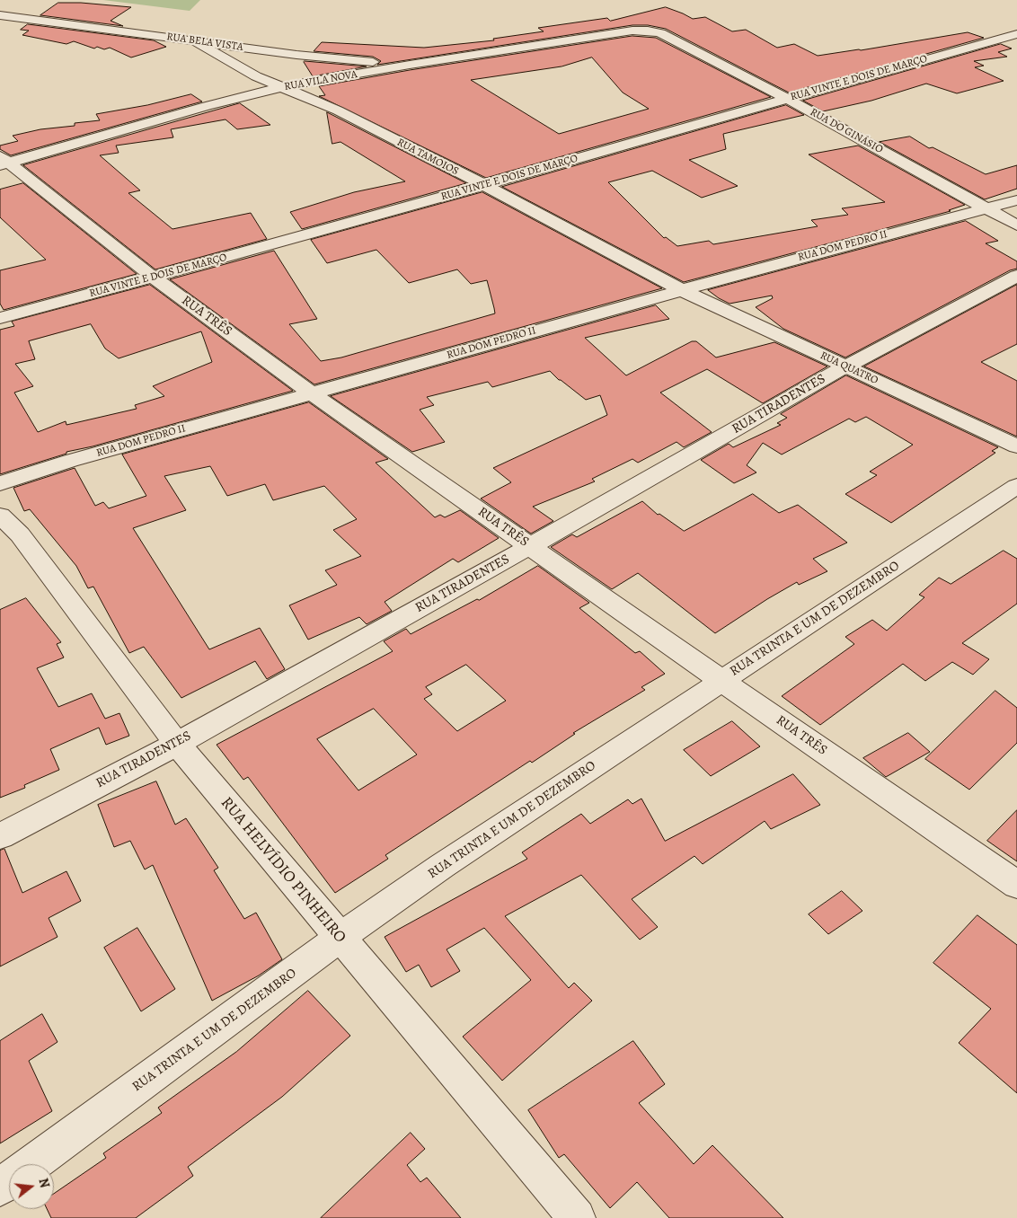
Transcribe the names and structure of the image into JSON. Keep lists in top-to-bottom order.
{
  "streets": {
    "street": [
      "RUA BELA VISTA",
      "RUA VINTE E DOIS DE MARÇO",
      "RUA VILA NOVA",
      "RUA DO GINÁSIO",
      "RUA TAMOIOS",
      "RUA DOM PEDRO II",
      "RUA TRÊS",
      "RUA QUATRO",
      "RUA TIRADENTES",
      "RUA TRINTA E UM DE DEZEMBRO",
      "RUA HELVÍDIO PINHEIRO"
    ]
  },
  "crossings": [
    ["RUA BELA VISTA", "RUA VILA NOVA"],
    ["RUA BELA VISTA", "RUA TAMOIOS"],
    ["RUA VINTE E DOIS DE MARÇO", "RUA DO GINÁSIO"],
    ["RUA VINTE E DOIS DE MARÇO", "RUA TAMOIOS"],
    ["RUA VINTE E DOIS DE MARÇO", "RUA TRÊS"],
    ["RUA VILA NOVA", "RUA DO GINÁSIO"],
    ["RUA VILA NOVA", "RUA TAMOIOS"],
    ["RUA VILA NOVA", "RUA TRÊS"],
    ["RUA DO GINÁSIO", "RUA DOM PEDRO II"],
    ["RUA TAMOIOS", "RUA DOM PEDRO II"],
    ["RUA TAMOIOS", "RUA QUATRO"],
    ["RUA DOM PEDRO II", "RUA TRÊS"],
    ["RUA DOM PEDRO II", "RUA QUATRO"],
    ["RUA TRÊS", "RUA TIRADENTES"],
    ["RUA TRÊS", "RUA TRINTA E UM DE DEZEMBRO"],
    ["RUA QUATRO", "RUA TIRADENTES"],
    ["RUA TIRADENTES", "RUA HELVÍDIO PINHEIRO"],
    ["RUA TRINTA E UM DE DEZEMBRO", "RUA HELVÍDIO PINHEIRO"]
  ],
  "north": "right"
}
